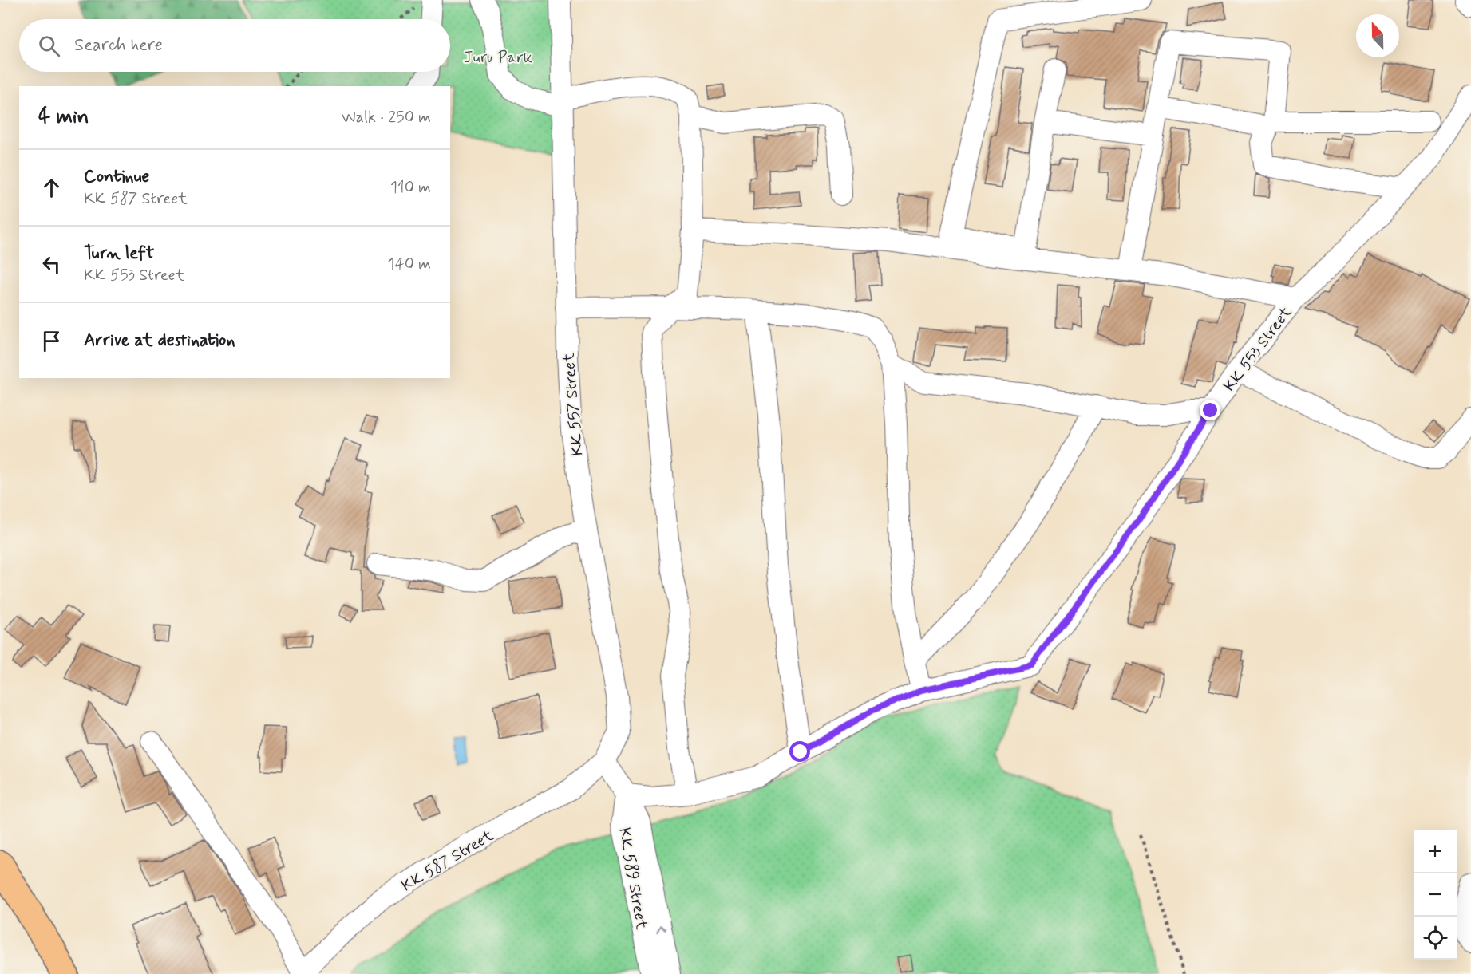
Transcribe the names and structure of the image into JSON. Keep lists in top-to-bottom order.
{
  "streets": {
    "street": [
      "KK 553 Street",
      "KK 557 Street",
      "KK 587 Street",
      "KK 589 Street"
    ]
  },
  "crossings": [
    ["KK 557 Street", "KK 587 Street"]
  ],
  "parks": ["Juru Park"],
  "north": "top",
  "page": {
    "search": "Search here",
    "heading": ["4 min", "Walk · 250 m"],
    "list": [
      ["Continue", "KK 587 Street", "110 m"],
      ["Turn left", "KK 553 Street", "140 m"],
      "Arrive at destination"
    ],
    "map_buttons": ["+", "−"]
  }
}
